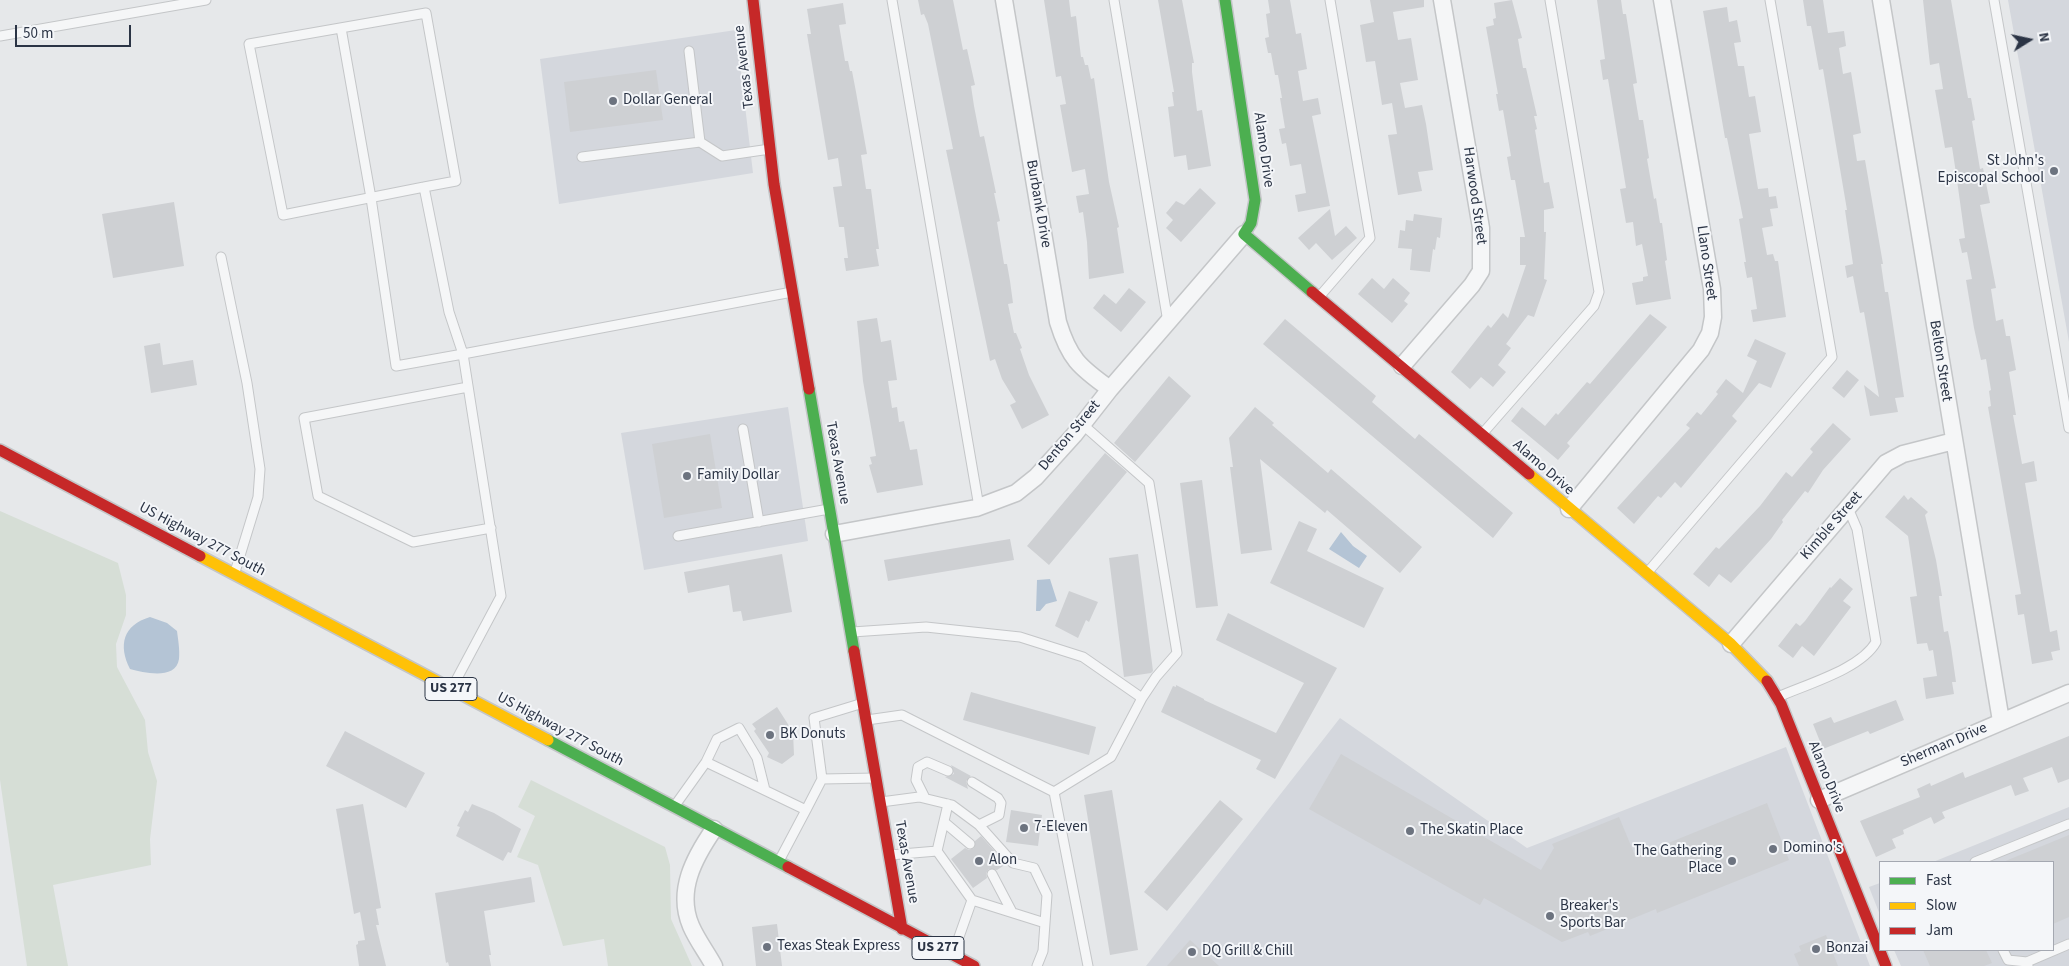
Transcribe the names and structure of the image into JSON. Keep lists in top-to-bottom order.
{
  "streets": {
    "main road": [
      "Texas Avenue",
      "Alamo Drive",
      "US Highway 277 South",
      "US 277"
    ],
    "street": [
      "Harwood Street",
      "Burbank Drive",
      "Llano Street",
      "Belton Street",
      "Denton Street",
      "Kimble Street",
      "Sherman Drive"
    ]
  },
  "crossings": [
    ["Texas Avenue", "Denton Street"],
    ["Texas Avenue", "US Highway 277 South"],
    ["Alamo Drive", "Harwood Street"],
    ["Alamo Drive", "Llano Street"],
    ["Alamo Drive", "Denton Street"],
    ["Alamo Drive", "Kimble Street"],
    ["Alamo Drive", "Sherman Drive"],
    ["Burbank Drive", "Denton Street"],
    ["Belton Street", "Kimble Street"],
    ["Belton Street", "Sherman Drive"]
  ],
  "places": [
    "Dollar General",
    "St John's Episcopal School",
    "Family Dollar",
    "BK Donuts",
    "7-Eleven",
    "The Skatin Place",
    "Domino's",
    "Alon",
    "The Gathering Place",
    "Breaker's Sports Bar",
    "Texas Steak Express",
    "Bonzai",
    "DQ Grill & Chill"
  ],
  "legend": ["Fast", "Slow", "Jam"],
  "scale_bar": "50 m",
  "north": "right"
}
